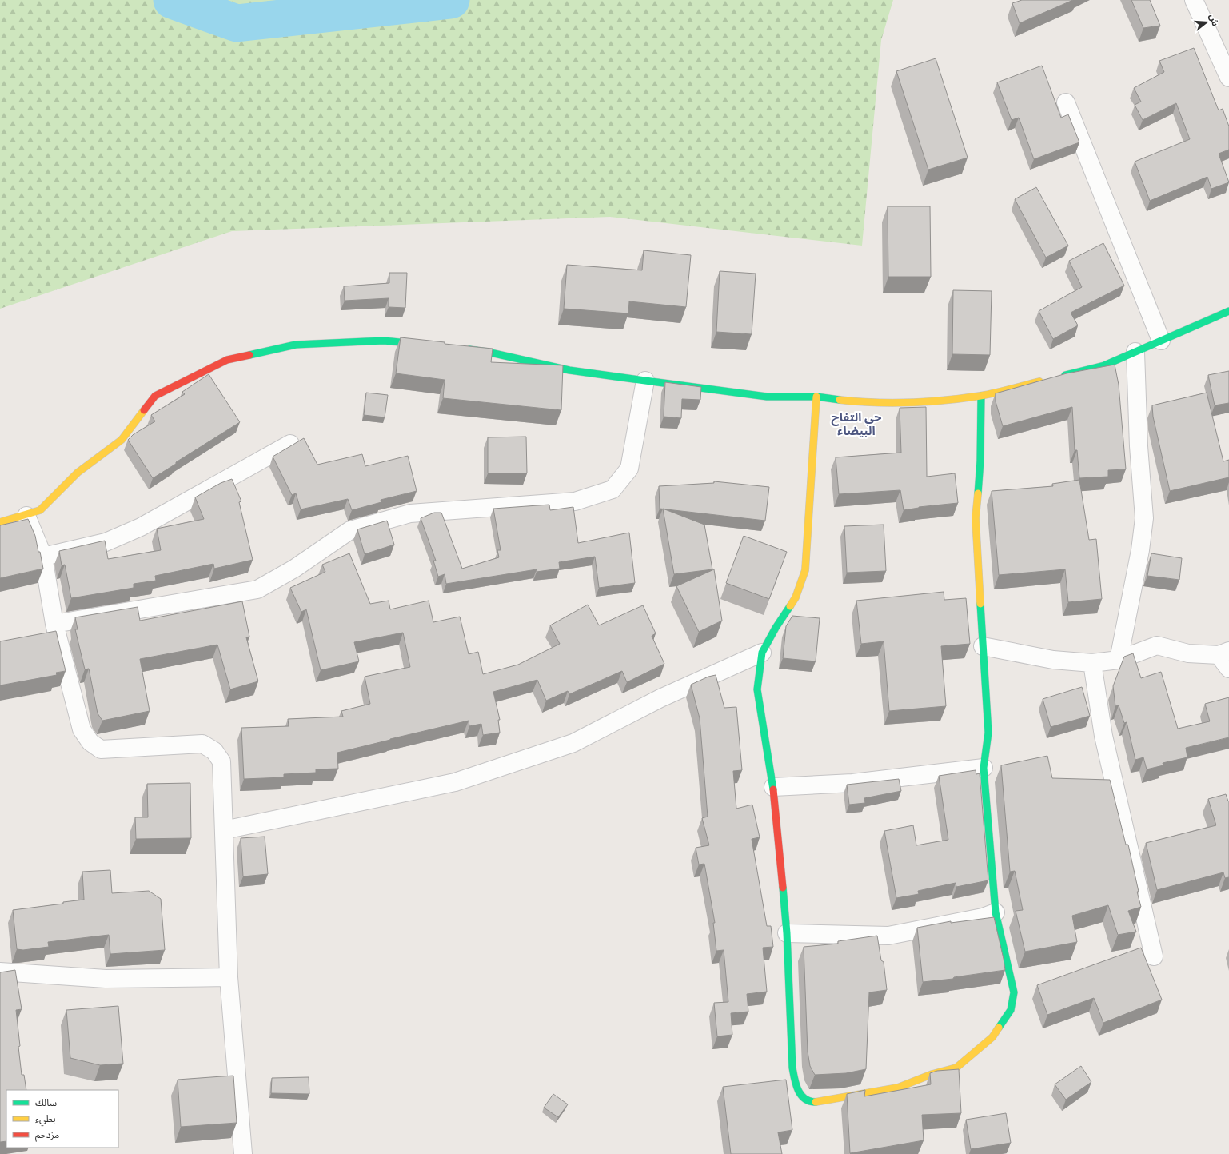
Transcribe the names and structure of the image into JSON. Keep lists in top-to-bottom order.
{
  "districts": ["حي التفاح البيضاء"],
  "legend": ["سالك", "بطيء", "مزدحم"],
  "north": "right"
}
